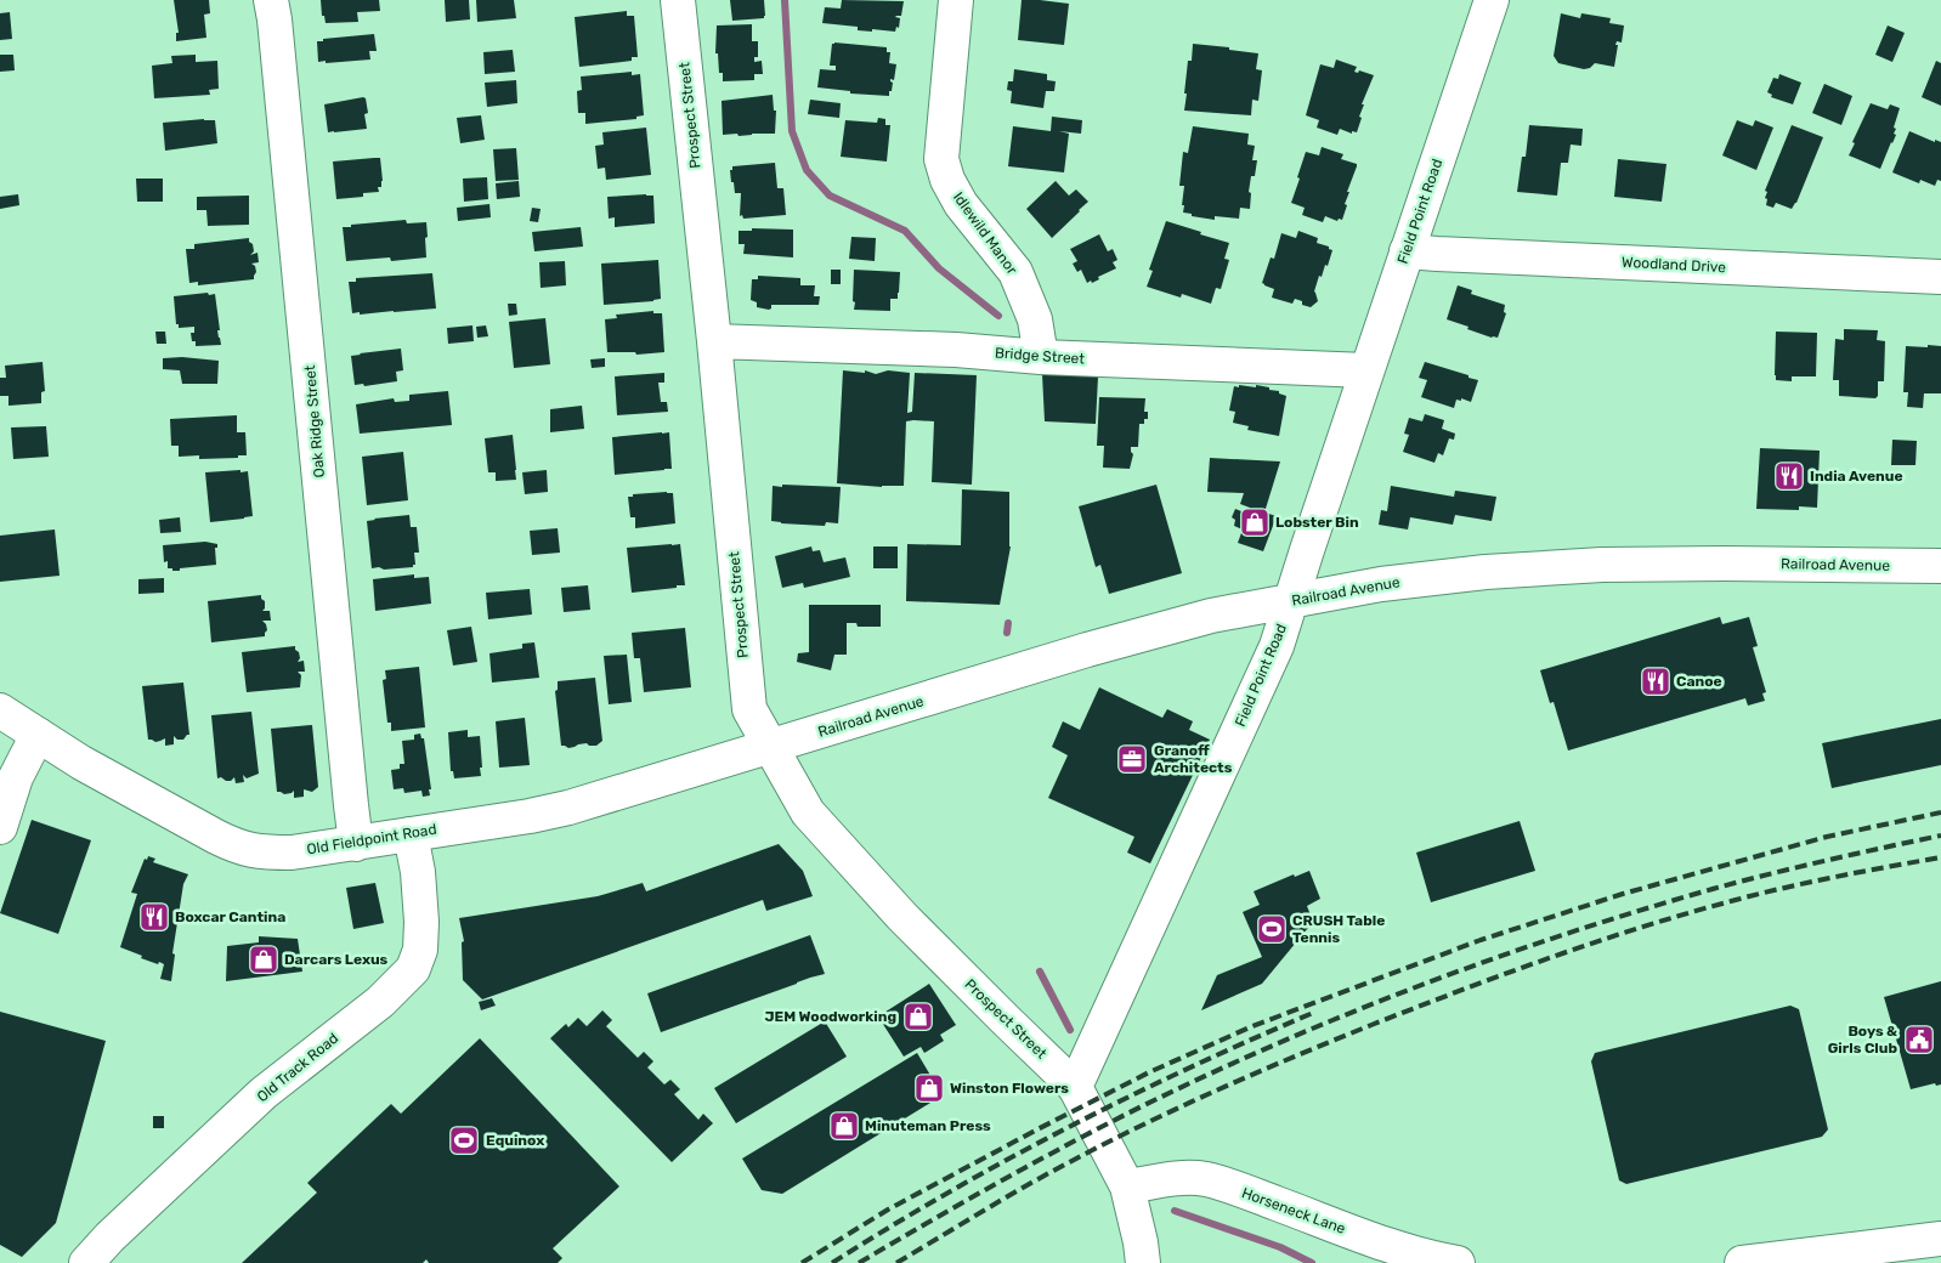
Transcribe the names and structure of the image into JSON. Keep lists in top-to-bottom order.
{
  "streets": {
    "street": [
      "Prospect Street",
      "Field Point Road",
      "Idlewild Manor",
      "Woodland Drive",
      "Bridge Street",
      "Oak Ridge Street",
      "Railroad Avenue",
      "Old Fieldpoint Road",
      "Old Track Road",
      "Horseneck Lane"
    ]
  },
  "crossings": [
    ["Prospect Street", "Field Point Road"],
    ["Prospect Street", "Bridge Street"],
    ["Prospect Street", "Railroad Avenue"],
    ["Prospect Street", "Old Fieldpoint Road"],
    ["Field Point Road", "Woodland Drive"],
    ["Field Point Road", "Bridge Street"],
    ["Field Point Road", "Railroad Avenue"],
    ["Idlewild Manor", "Bridge Street"],
    ["Oak Ridge Street", "Old Fieldpoint Road"],
    ["Railroad Avenue", "Old Fieldpoint Road"],
    ["Old Fieldpoint Road", "Old Track Road"]
  ],
  "places": {
    "restaurant": ["India Avenue", "Canoe", "Boxcar Cantina"],
    "shop": [
      "Lobster Bin",
      "Darcars Lexus",
      "JEM Woodworking",
      "Winston Flowers",
      "Minuteman Press"
    ],
    "office": ["Granoff Architects"],
    "sports": ["CRUSH Table Tennis", "Equinox"],
    "public building": ["Boys & Girls Club"]
  }
}
